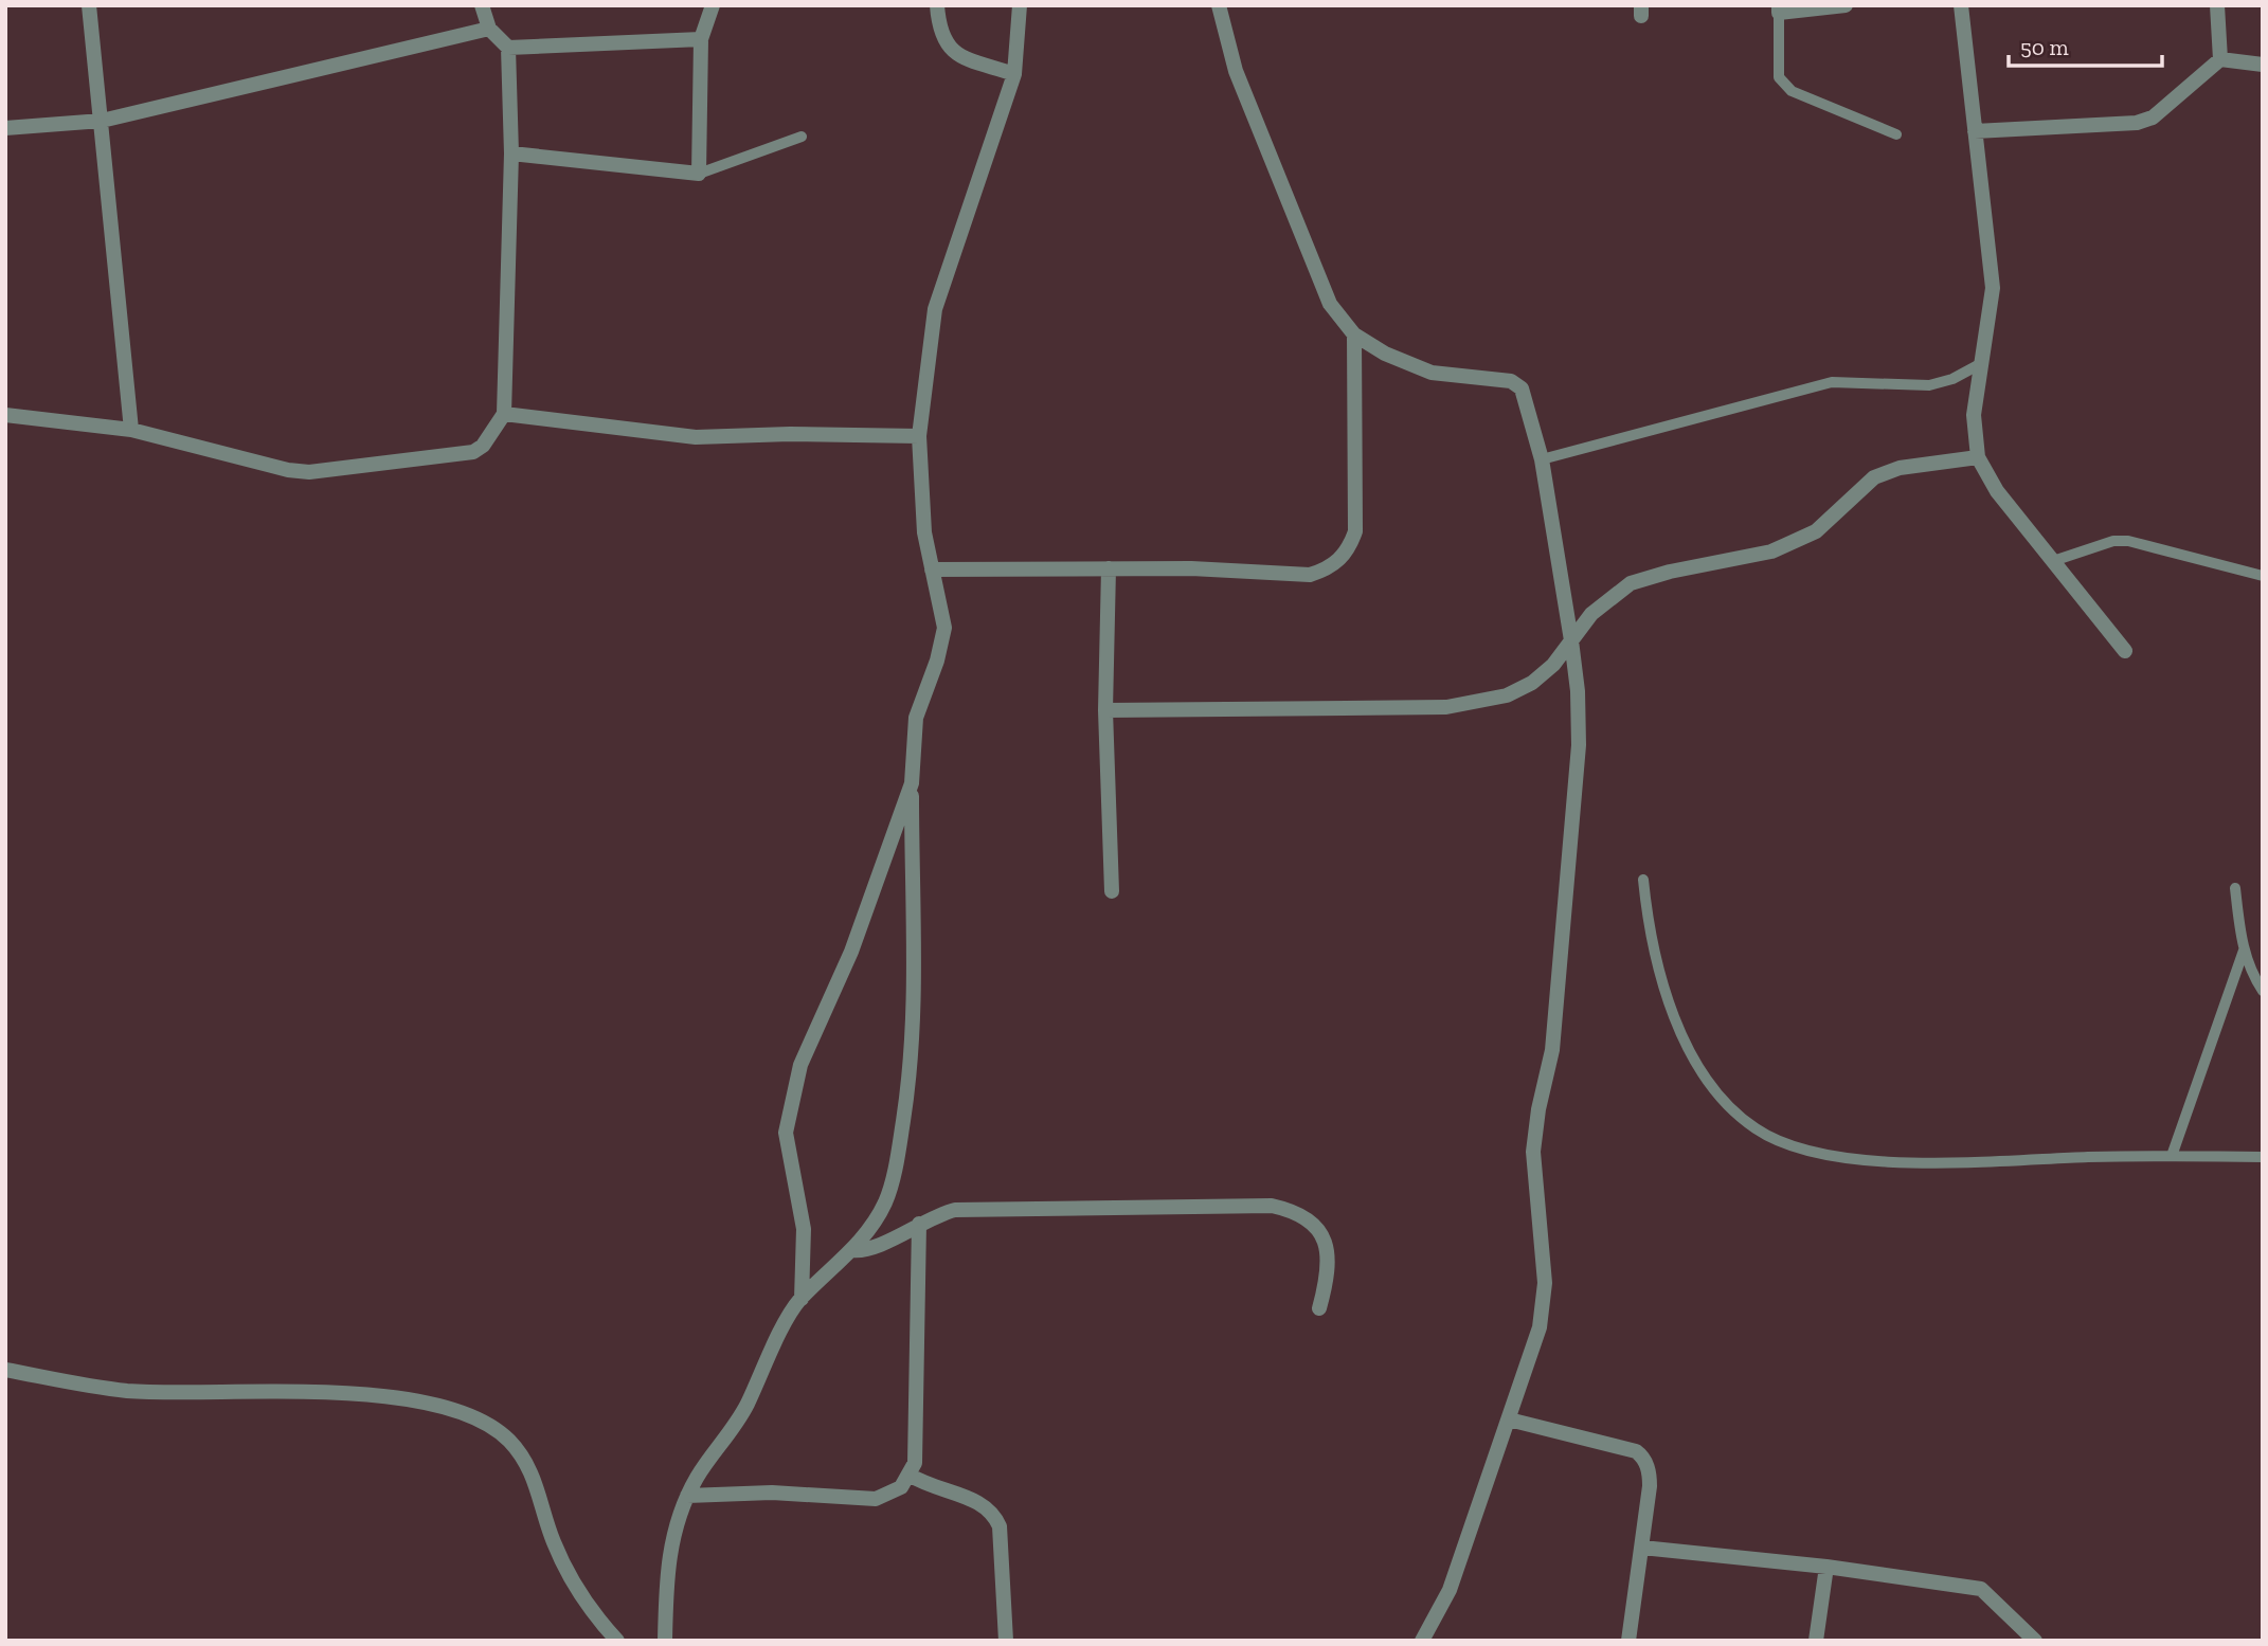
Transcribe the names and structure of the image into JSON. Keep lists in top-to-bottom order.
{
  "scale_bar": "50 m"
}
